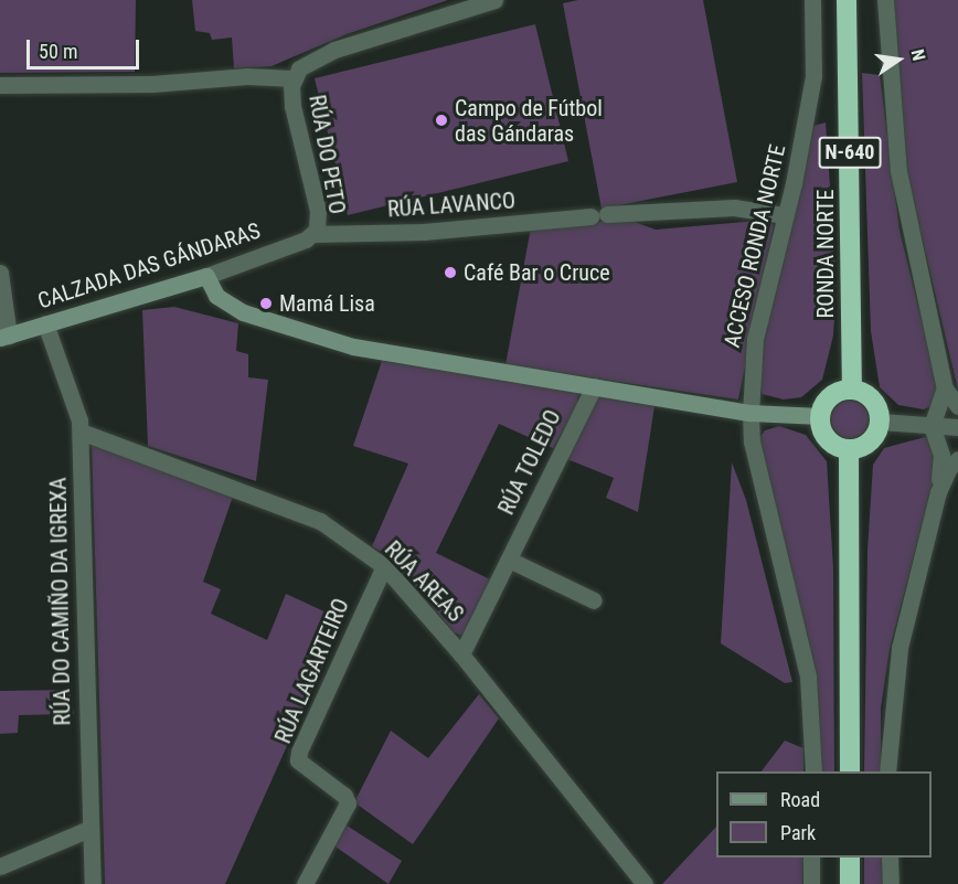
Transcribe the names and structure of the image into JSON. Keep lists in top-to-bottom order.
{
  "streets": {
    "highway": ["N-640", "RONDA NORTE"],
    "main road": ["CALZADA DAS GÁNDARAS"],
    "street": [
      "RÚA DO PETO",
      "RÚA LAVANCO",
      "ACCESO RONDA NORTE",
      "RÚA TOLEDO",
      "RÚA AREAS",
      "RÚA DO CAMIÑO DA IGREXA",
      "RÚA LAGARTEIRO"
    ]
  },
  "crossings": [
    ["RÚA DO PETO", "RÚA LAVANCO"],
    ["RÚA DO PETO", "CALZADA DAS GÁNDARAS"],
    ["RÚA LAVANCO", "ACCESO RONDA NORTE"],
    ["RÚA LAVANCO", "CALZADA DAS GÁNDARAS"],
    ["CALZADA DAS GÁNDARAS", "RÚA DO CAMIÑO DA IGREXA"],
    ["RÚA TOLEDO", "RÚA AREAS"],
    ["RÚA AREAS", "RÚA DO CAMIÑO DA IGREXA"],
    ["RÚA AREAS", "RÚA LAGARTEIRO"]
  ],
  "places": ["Campo de Fútbol das Gándaras", "Café Bar o Cruce", "Mamá Lisa"],
  "legend": ["Road", "Park"],
  "scale_bar": "50 m",
  "north": "right"
}
